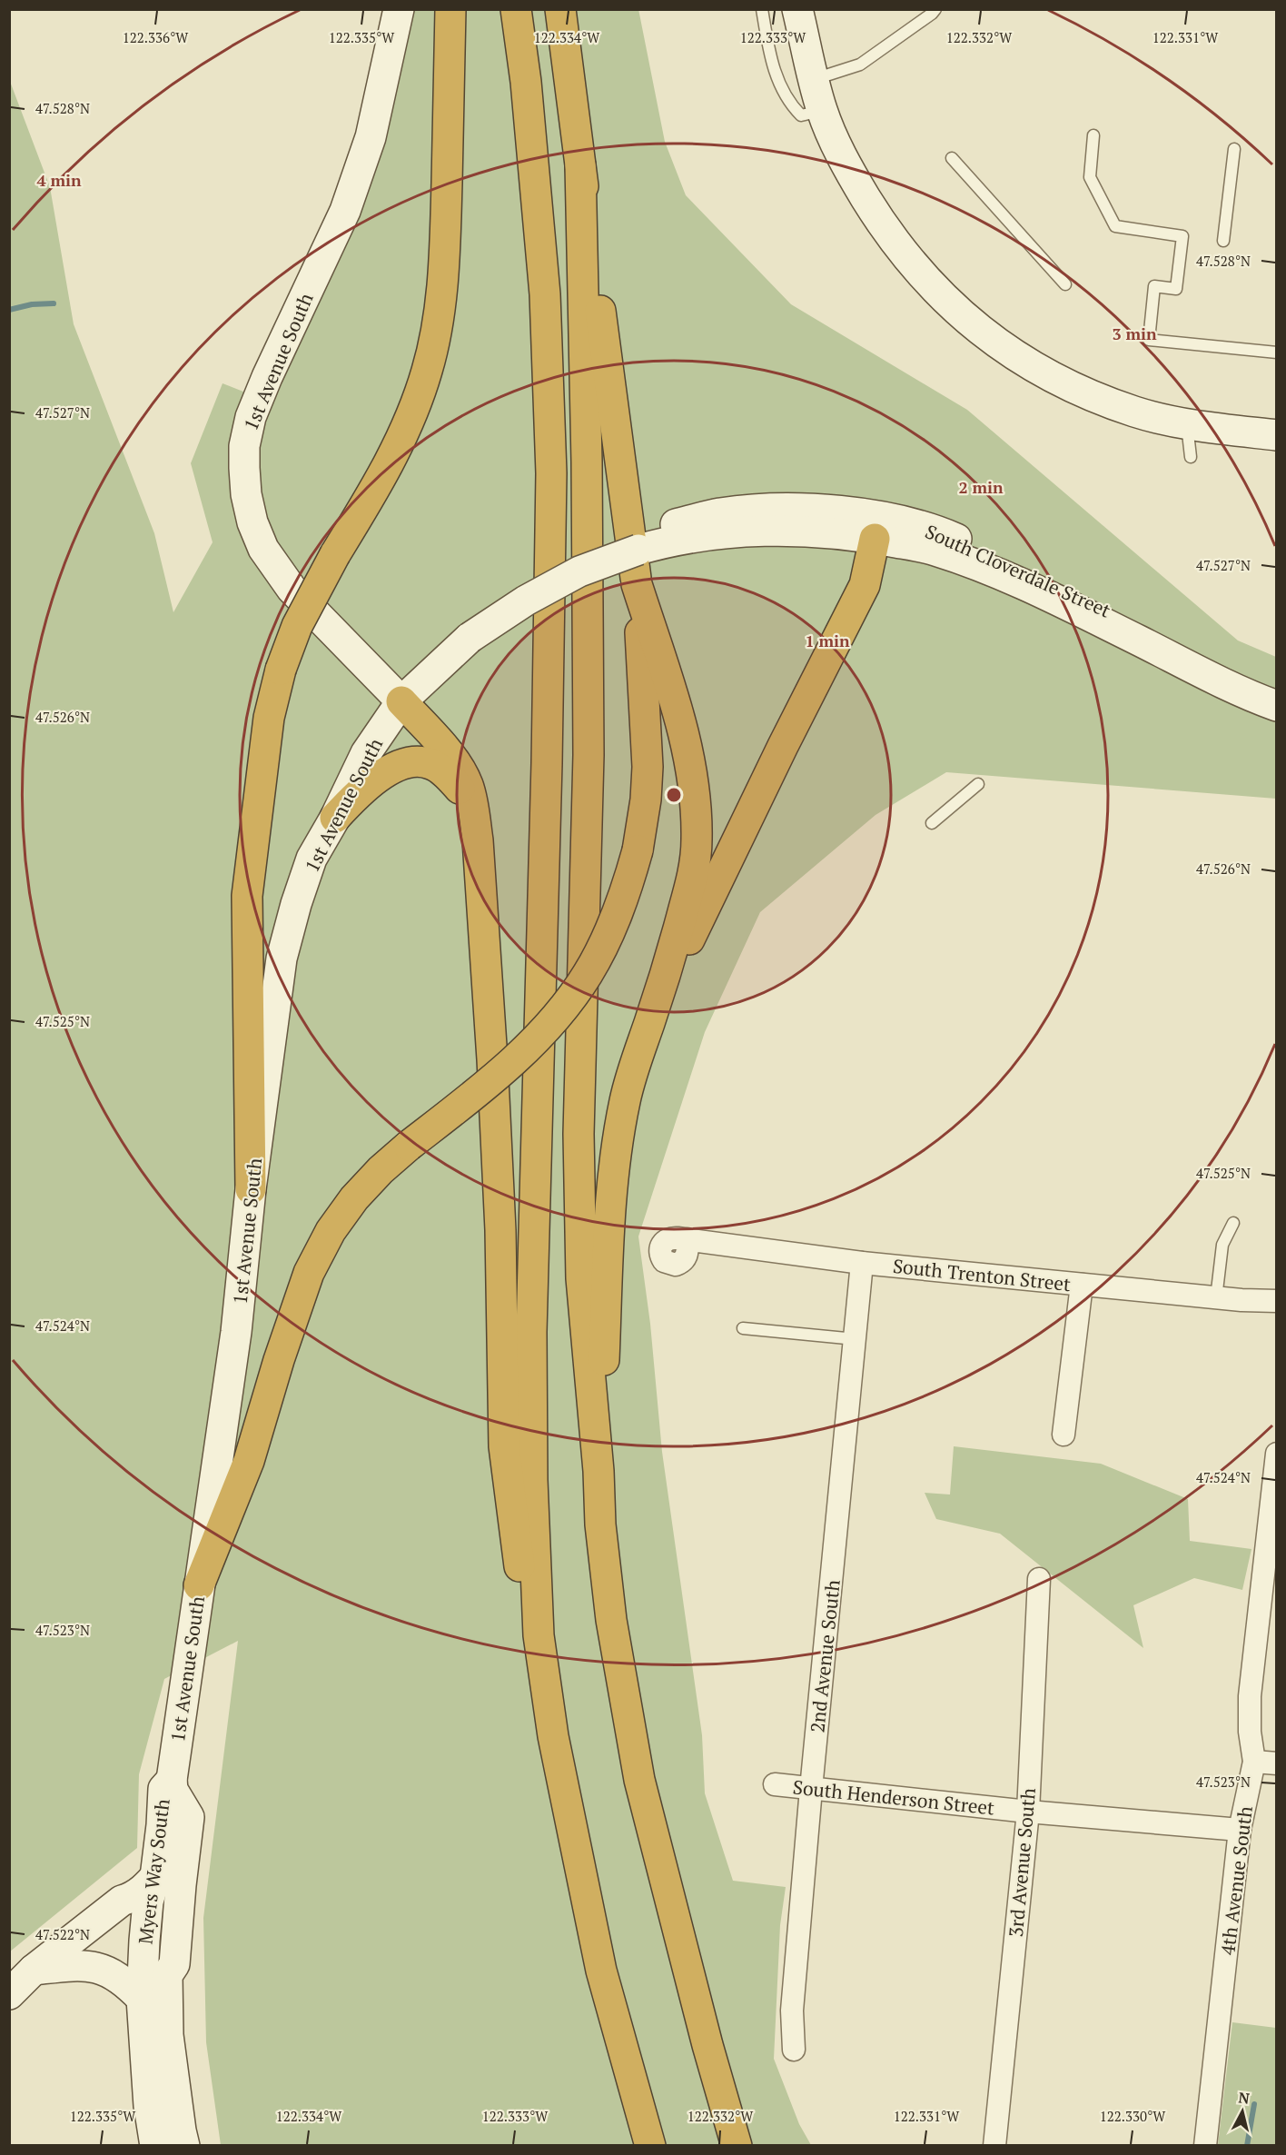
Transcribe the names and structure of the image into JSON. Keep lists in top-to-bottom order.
{
  "streets": {
    "main road": ["1st Avenue South", "South Cloverdale Street", "Myers Way South"],
    "street": [
      "South Trenton Street",
      "2nd Avenue South",
      "South Henderson Street",
      "3rd Avenue South",
      "4th Avenue South"
    ]
  },
  "crossings": [
    ["1st Avenue South", "South Cloverdale Street"],
    ["1st Avenue South", "Myers Way South"],
    ["South Trenton Street", "2nd Avenue South"],
    ["2nd Avenue South", "South Henderson Street"],
    ["South Henderson Street", "3rd Avenue South"],
    ["South Henderson Street", "4th Avenue South"]
  ],
  "north": "top",
  "coordinates": [
    "122.336°W",
    "122.335°W",
    "122.334°W",
    "122.333°W",
    "122.332°W",
    "122.331°W",
    "47.528°N",
    "47.527°N",
    "47.526°N",
    "47.525°N",
    "47.524°N",
    "47.523°N",
    "47.522°N",
    "122.330°W"
  ],
  "rings": [
    "4 min",
    "3 min",
    "2 min",
    "1 min"
  ]
}
